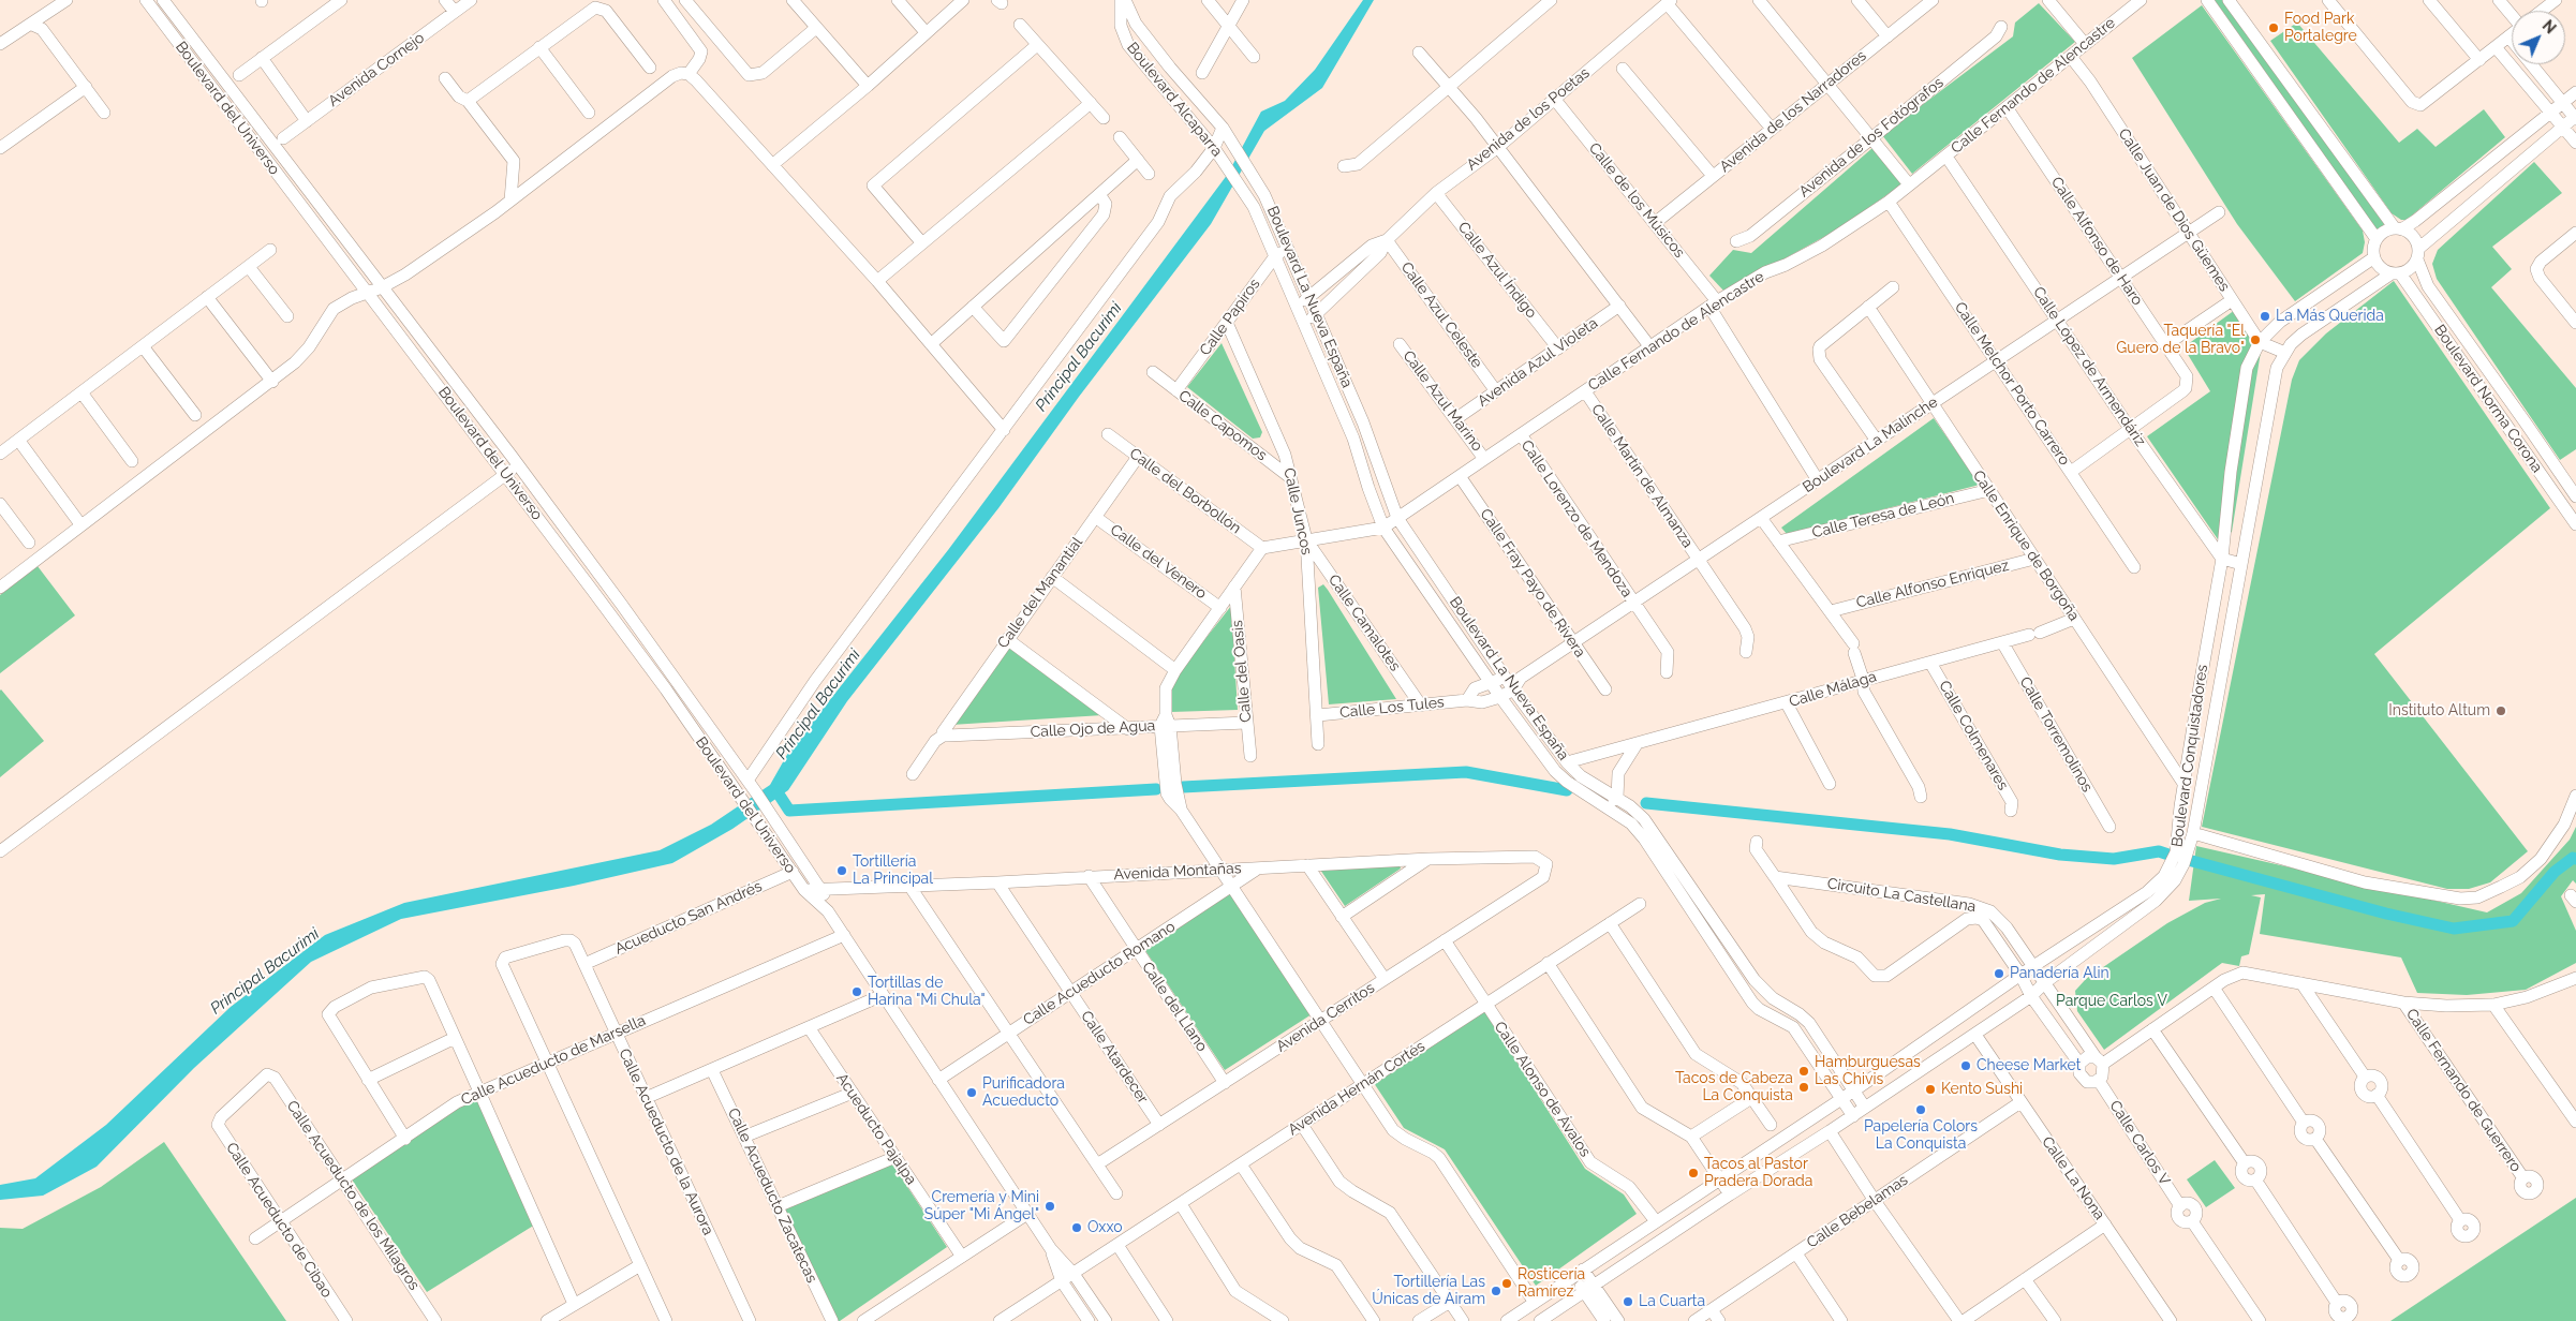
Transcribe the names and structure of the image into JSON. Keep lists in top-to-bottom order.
{
  "streets": {
    "street": [
      "Avenida Cornejo",
      "Calle Fernando de Alencastre",
      "Boulevard Alcaparra",
      "Boulevard del Universo",
      "Avenida de los Narradores",
      "Avenida de los Poetas",
      "Avenida de los Fotógrafos",
      "Calle de los Músicos",
      "Calle Juan de Dios Güemes",
      "Calle Alfonso de Haro",
      "Calle Azul Índigo",
      "Boulevard La Nueva España",
      "Calle Azul Celeste",
      "Calle Papiros",
      "Avenida Azul Violeta",
      "Calle López de Armendáriz",
      "Calle Melchor Porto Carrero",
      "Boulevard Norma Corona",
      "Calle Azul Marino",
      "Calle Capomos",
      "Boulevard La Malinche",
      "Calle Martín de Almanza",
      "Calle del Borbollón",
      "Calle Juncos",
      "Calle Teresa de León",
      "Calle Lorenzo de Mendoza",
      "Calle Enrique de Borgoña",
      "Calle del Venero",
      "Calle Fray Payo de Rivera",
      "Calle Alfonso Enriquez",
      "Calle del Manantial",
      "Calle Camalotes",
      "Calle del Oasis",
      "Calle Málaga",
      "Calle Los Tules",
      "Calle Ojo de Agua",
      "Calle Torremolinos",
      "Calle Colmenares",
      "Boulevard Conquistadores",
      "Avenida Montañas",
      "Circuito La Castellana",
      "Acueducto San Andrés",
      "Calle Acueducto Romano",
      "Calle del Llano",
      "Avenida Cerritos",
      "Calle Atardecer",
      "Calle Acueducto de Marsella",
      "Avenida Hernán Cortés",
      "Calle Alonso de Ávalos",
      "Calle Fernando de Guerrero",
      "Acueducto Pajalpa",
      "Calle Acueducto de la Aurora",
      "Calle Carlos V",
      "Calle La Nona",
      "Calle Acueducto de los Milagros",
      "Calle Acueducto Zacatecas",
      "Calle Bebelamas",
      "Calle Acueducto de Cibao"
    ]
  },
  "crossings": [
    ["Calle Fernando de Alencastre", "Calle de los Músicos"],
    ["Calle Fernando de Alencastre", "Calle Juan de Dios Güemes"],
    ["Calle Fernando de Alencastre", "Calle Alfonso de Haro"],
    ["Calle Fernando de Alencastre", "Boulevard La Nueva España"],
    ["Calle Fernando de Alencastre", "Calle López de Armendáriz"],
    ["Calle Fernando de Alencastre", "Calle Melchor Porto Carrero"],
    ["Calle Fernando de Alencastre", "Calle Azul Marino"],
    ["Calle Fernando de Alencastre", "Calle Martín de Almanza"],
    ["Calle Fernando de Alencastre", "Calle del Borbollón"],
    ["Calle Fernando de Alencastre", "Calle Juncos"],
    ["Calle Fernando de Alencastre", "Calle Lorenzo de Mendoza"],
    ["Calle Fernando de Alencastre", "Calle Fray Payo de Rivera"],
    ["Calle Fernando de Alencastre", "Calle Camalotes"],
    ["Boulevard Alcaparra", "Boulevard La Nueva España"],
    ["Boulevard del Universo", "Avenida Montañas"],
    ["Boulevard del Universo", "Acueducto San Andrés"],
    ["Boulevard del Universo", "Calle Acueducto Romano"],
    ["Boulevard del Universo", "Calle Acueducto de Marsella"],
    ["Boulevard del Universo", "Avenida Hernán Cortés"],
    ["Avenida de los Narradores", "Calle de los Músicos"],
    ["Avenida de los Poetas", "Calle de los Músicos"],
    ["Avenida de los Poetas", "Calle Azul Índigo"],
    ["Avenida de los Poetas", "Boulevard La Nueva España"],
    ["Avenida de los Poetas", "Calle Azul Celeste"],
    ["Calle de los Músicos", "Boulevard La Malinche"],
    ["Calle Juan de Dios Güemes", "Boulevard La Malinche"],
    ["Calle Juan de Dios Güemes", "Boulevard Conquistadores"],
    ["Calle Alfonso de Haro", "Calle López de Armendáriz"],
    ["Calle Alfonso de Haro", "Boulevard La Malinche"],
    ["Calle Azul Índigo", "Avenida Azul Violeta"],
    ["Boulevard La Nueva España", "Calle Papiros"],
    ["Boulevard La Nueva España", "Boulevard La Malinche"],
    ["Boulevard La Nueva España", "Calle Málaga"],
    ["Boulevard La Nueva España", "Calle Los Tules"],
    ["Boulevard La Nueva España", "Boulevard Conquistadores"],
    ["Calle Azul Celeste", "Avenida Azul Violeta"],
    ["Calle Papiros", "Calle Capomos"],
    ["Calle Papiros", "Calle Juncos"],
    ["Avenida Azul Violeta", "Calle Azul Marino"],
    ["Calle López de Armendáriz", "Boulevard La Malinche"],
    ["Calle López de Armendáriz", "Boulevard Conquistadores"],
    ["Calle Melchor Porto Carrero", "Boulevard La Malinche"],
    ["Boulevard Norma Corona", "Boulevard Conquistadores"],
    ["Calle Capomos", "Calle Juncos"],
    ["Boulevard La Malinche", "Calle Martín de Almanza"],
    ["Boulevard La Malinche", "Calle Lorenzo de Mendoza"],
    ["Boulevard La Malinche", "Calle Enrique de Borgoña"],
    ["Boulevard La Malinche", "Calle Fray Payo de Rivera"],
    ["Boulevard La Malinche", "Calle Los Tules"],
    ["Calle del Borbollón", "Calle del Manantial"],
    ["Calle Juncos", "Calle Camalotes"],
    ["Calle Juncos", "Calle Los Tules"],
    ["Calle Teresa de León", "Calle Enrique de Borgoña"],
    ["Calle Enrique de Borgoña", "Calle Alfonso Enriquez"],
    ["Calle Enrique de Borgoña", "Calle Málaga"],
    ["Calle Enrique de Borgoña", "Boulevard Conquistadores"],
    ["Calle del Venero", "Calle del Manantial"],
    ["Calle del Manantial", "Calle Ojo de Agua"],
    ["Calle Camalotes", "Calle Los Tules"],
    ["Calle del Oasis", "Calle Ojo de Agua"],
    ["Calle Málaga", "Calle Torremolinos"],
    ["Calle Málaga", "Calle Colmenares"],
    ["Boulevard Conquistadores", "Circuito La Castellana"],
    ["Boulevard Conquistadores", "Calle Alonso de Ávalos"],
    ["Boulevard Conquistadores", "Calle La Nona"],
    ["Avenida Montañas", "Calle Acueducto Romano"],
    ["Avenida Montañas", "Calle del Llano"],
    ["Avenida Montañas", "Avenida Cerritos"],
    ["Avenida Montañas", "Calle Atardecer"],
    ["Acueducto San Andrés", "Calle Acueducto de la Aurora"],
    ["Calle Acueducto Romano", "Calle del Llano"],
    ["Calle Acueducto Romano", "Calle Atardecer"],
    ["Calle del Llano", "Avenida Cerritos"],
    ["Avenida Cerritos", "Calle Atardecer"],
    ["Avenida Cerritos", "Calle Alonso de Ávalos"],
    ["Calle Acueducto de Marsella", "Calle Acueducto de la Aurora"],
    ["Calle Acueducto de Marsella", "Calle Acueducto de los Milagros"],
    ["Calle Acueducto de Marsella", "Calle Acueducto de Cibao"],
    ["Avenida Hernán Cortés", "Calle Alonso de Ávalos"],
    ["Calle La Nona", "Calle Bebelamas"],
    ["Calle Acueducto de los Milagros", "Calle Acueducto de Cibao"]
  ],
  "water": ["Principal Bacurimi"],
  "parks": ["Parque Carlos V"],
  "places": [
    "Food Park Portalegre",
    "La Más Querida",
    "Taquería \"El Guero de la Bravo\"",
    "Instituto Altum",
    "Tortillería La Principal",
    "Panadería Alin",
    "Tortillas de Harina \"Mi Chula\"",
    "Cheese Market",
    "Hamburguesas Las Chivis",
    "Tacos de Cabeza La Conquista",
    "Kento Sushi",
    "Purificadora Acueducto",
    "Papelería Colors La Conquista",
    "Tacos al Pastor Pradera Dorada",
    "Cremería y Mini Súper \"Mi Ángel\"",
    "Oxxo",
    "Rosticería Ramírez",
    "Tortillería Las Únicas de Airam",
    "La Cuarta"
  ],
  "north": "top right"
}
